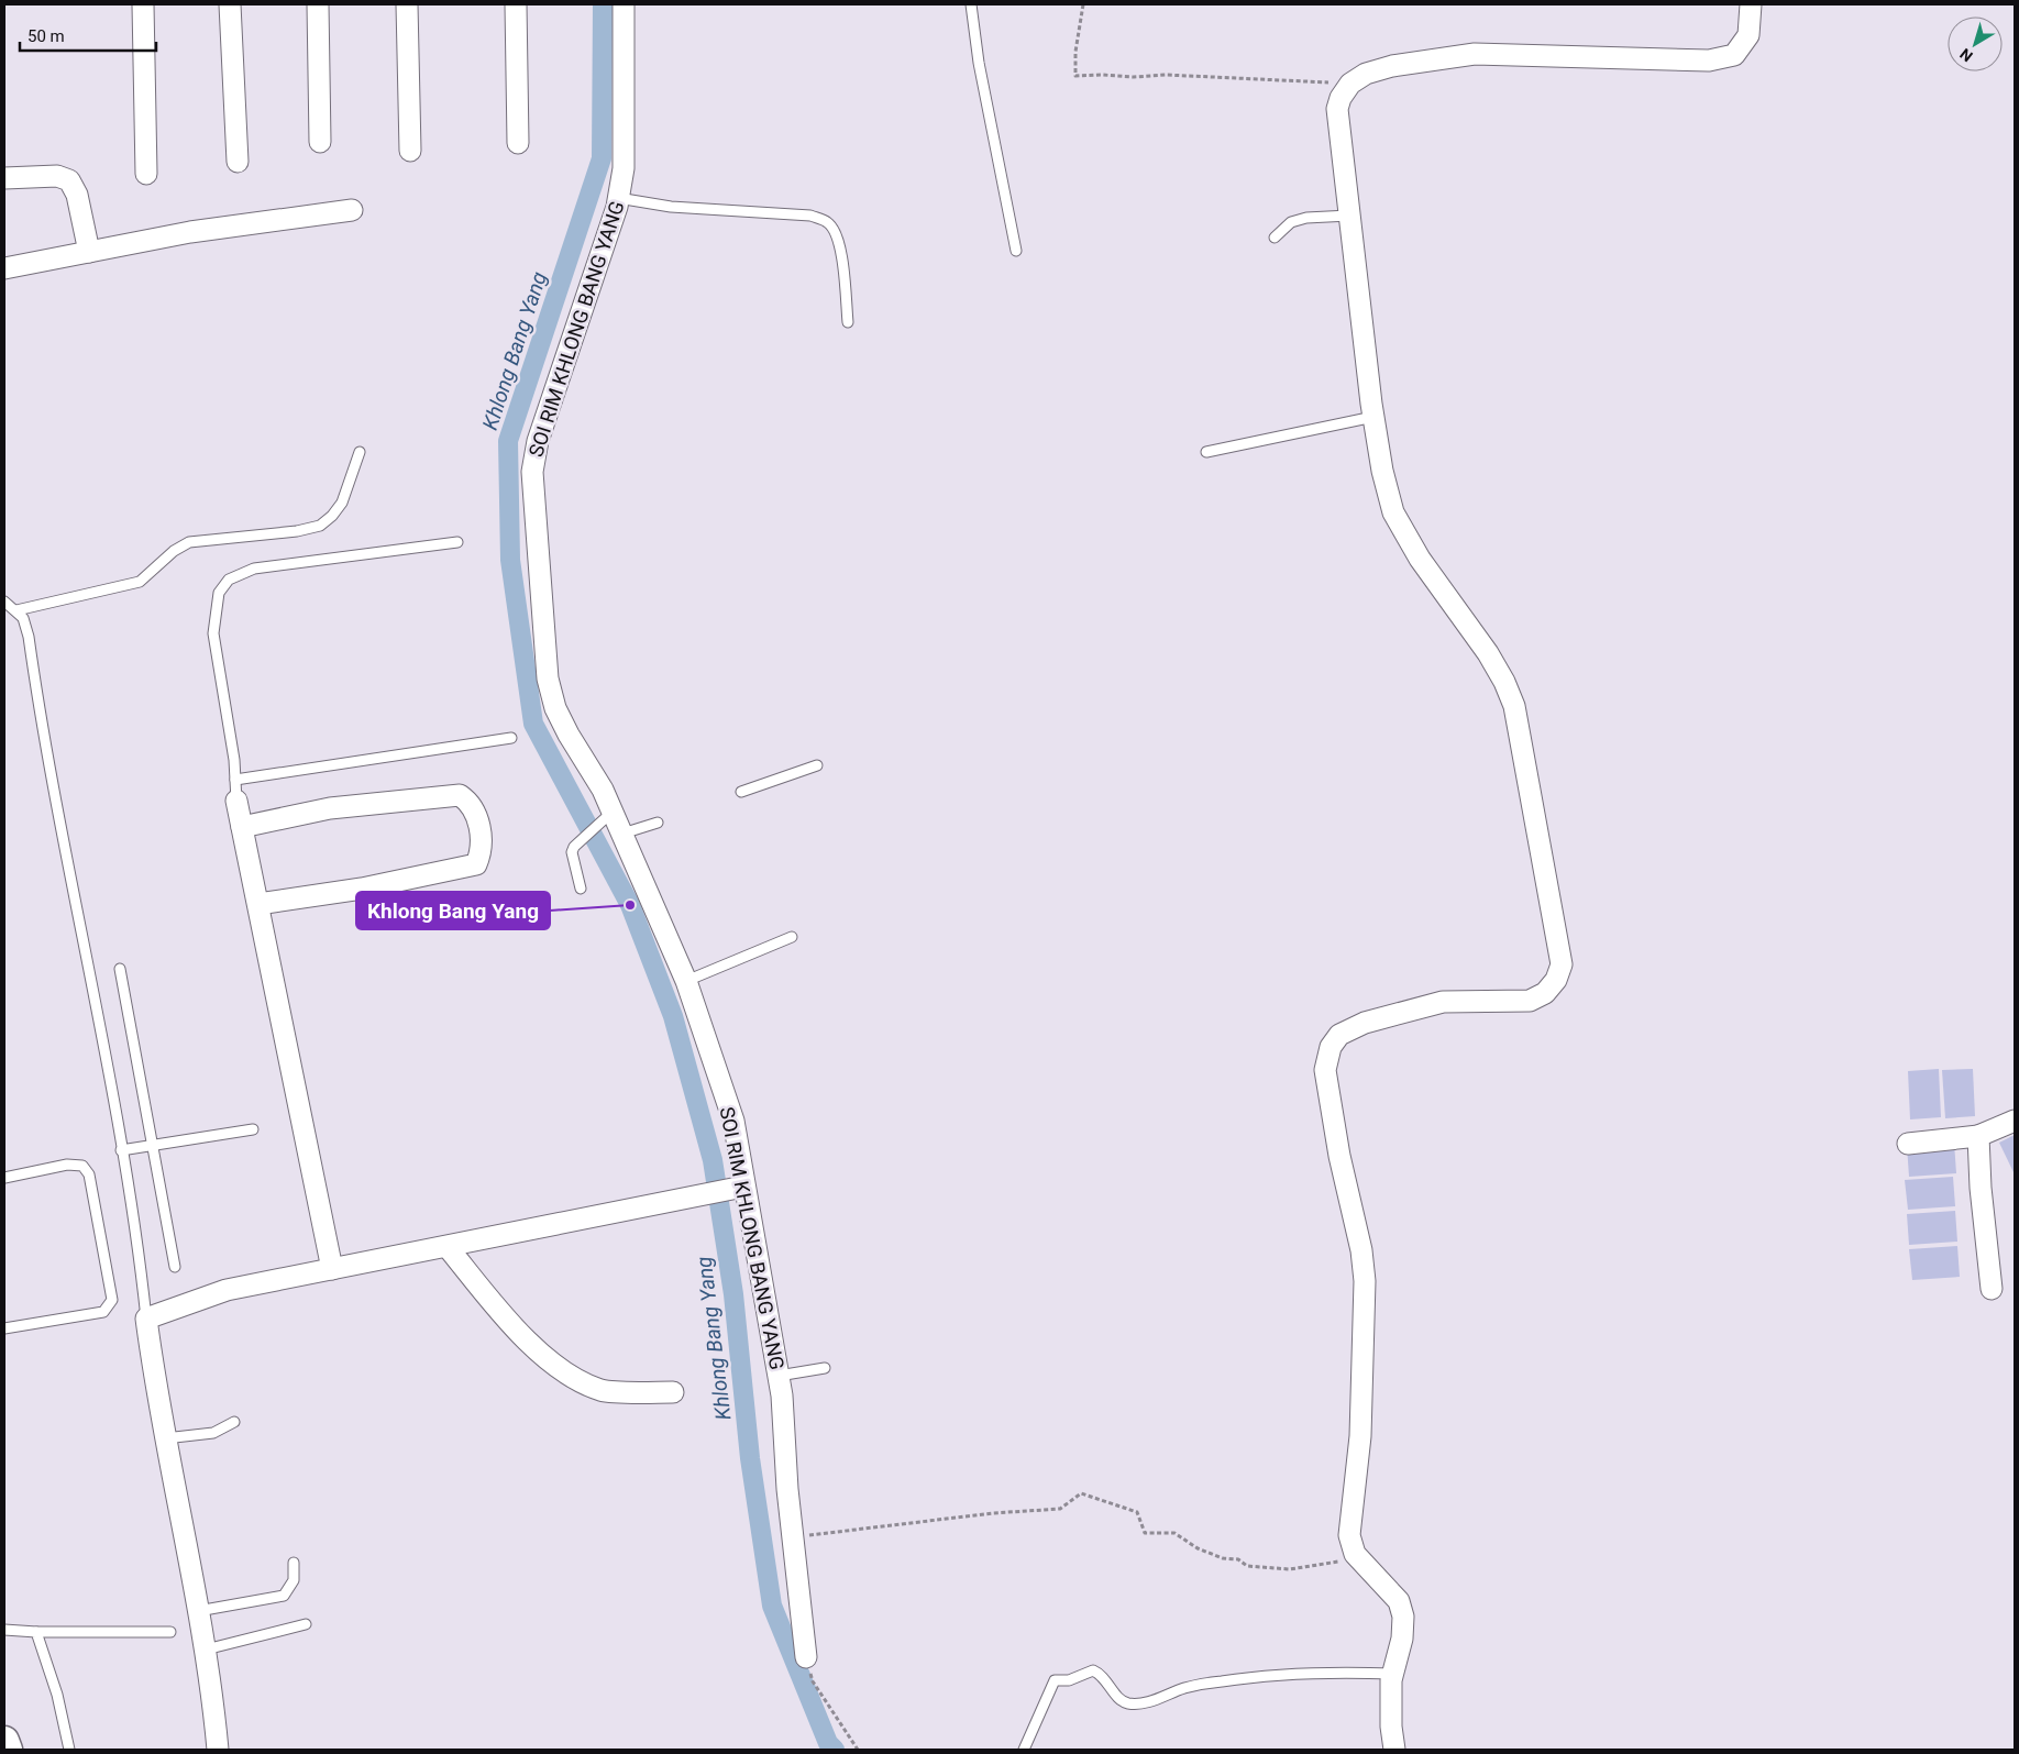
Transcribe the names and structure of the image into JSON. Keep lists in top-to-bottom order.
{
  "streets": {
    "street": ["SOI RIM KHLONG BANG YANG"]
  },
  "water": ["Khlong Bang Yang"],
  "places": ["Khlong Bang Yang"],
  "scale_bar": "50 m",
  "north": "bottom left"
}
